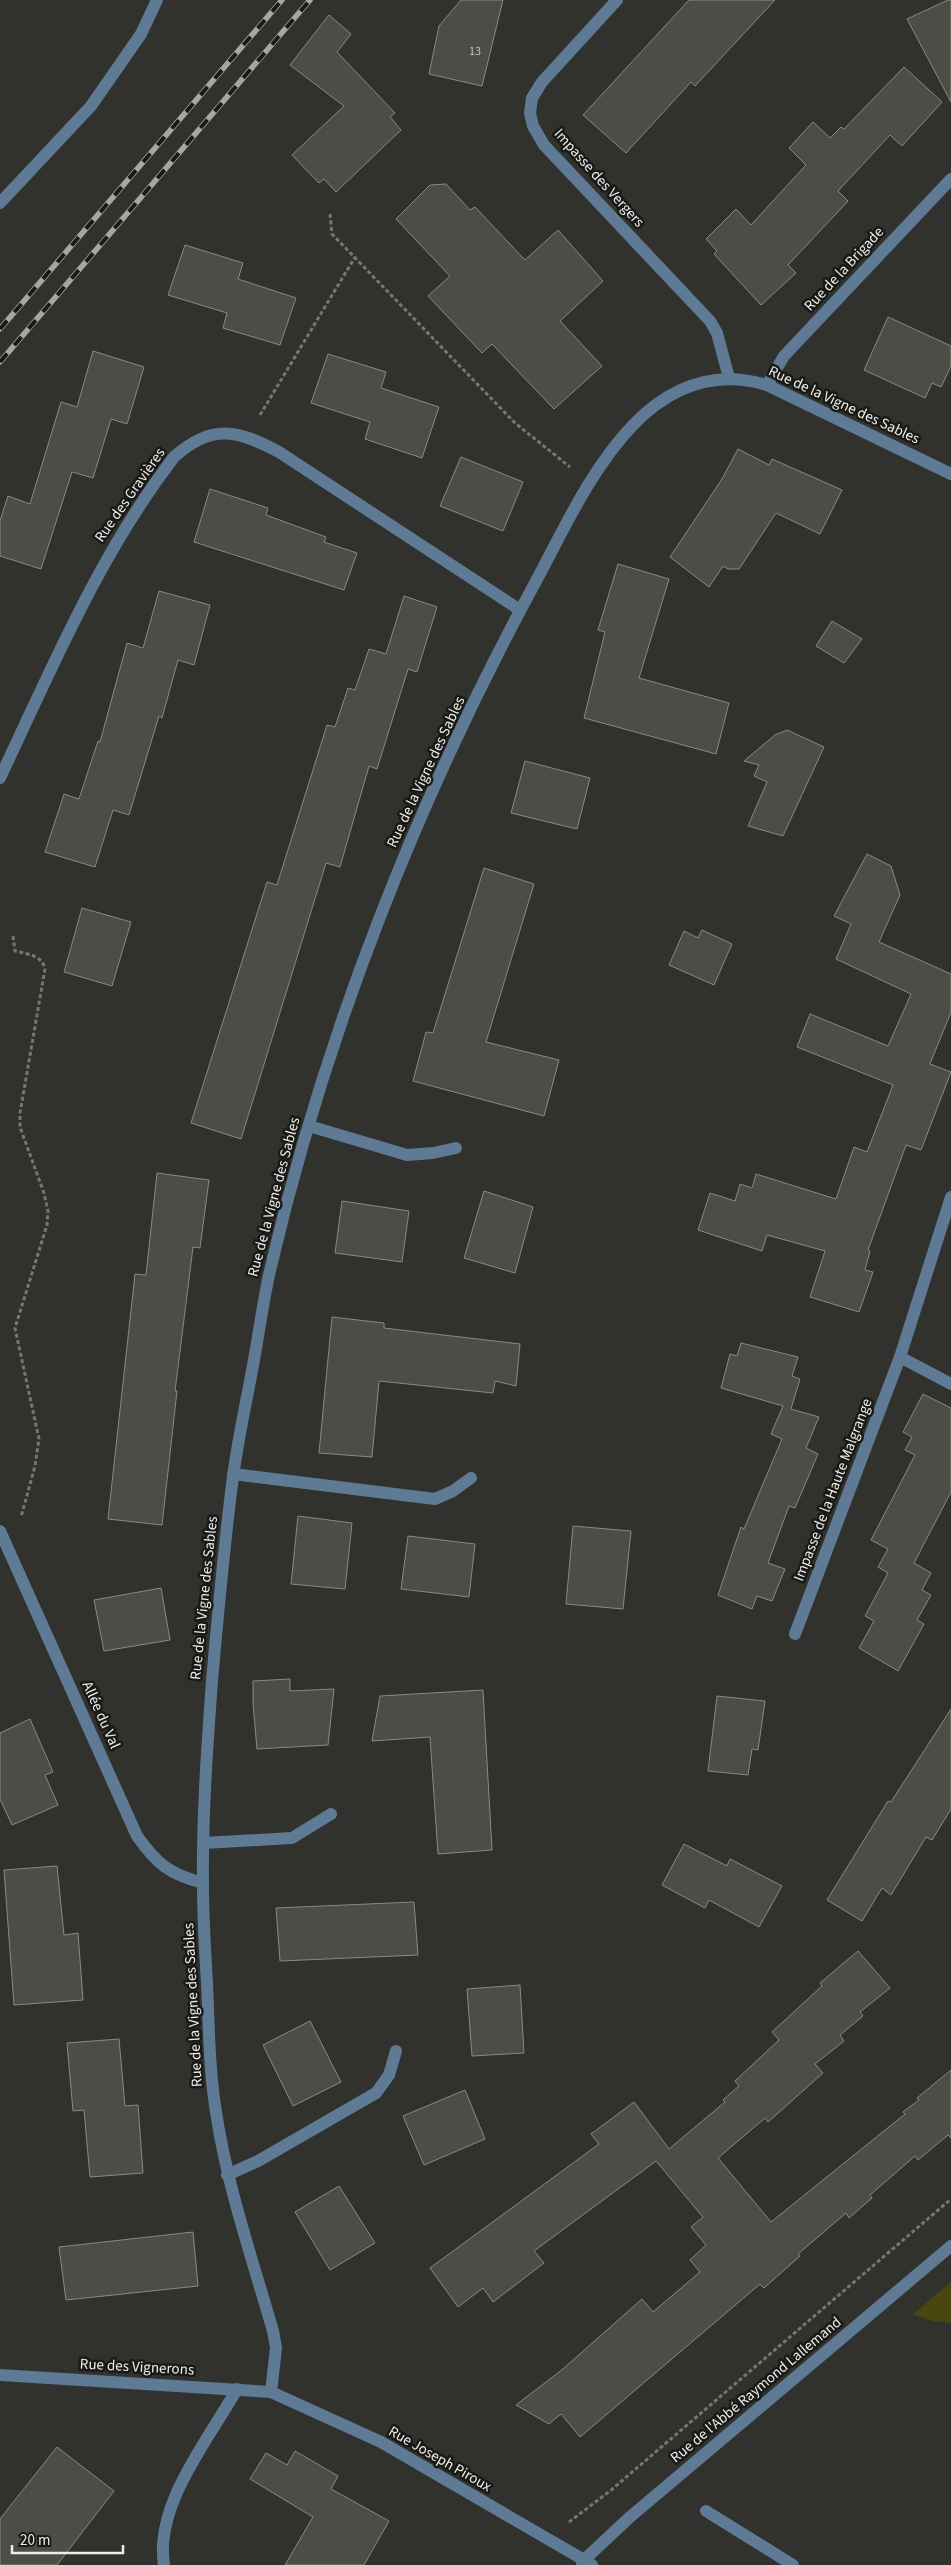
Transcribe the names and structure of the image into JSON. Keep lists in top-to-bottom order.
{
  "streets": {
    "street": [
      "Impasse des Vergers",
      "Rue de la Brigade",
      "Rue de la Vigne des Sables",
      "Rue des Gravières",
      "Impasse de la Haute Malgrange",
      "Allée du Val",
      "Rue des Vignerons",
      "Rue de l'Abbé Raymond Lallemand",
      "Rue Joseph Piroux"
    ]
  },
  "crossings": [
    ["Impasse des Vergers", "Rue de la Vigne des Sables"],
    ["Rue de la Brigade", "Rue de la Vigne des Sables"],
    ["Rue de la Vigne des Sables", "Rue des Gravières"],
    ["Rue de la Vigne des Sables", "Allée du Val"],
    ["Rue de la Vigne des Sables", "Rue des Vignerons"],
    ["Rue de la Vigne des Sables", "Rue Joseph Piroux"],
    ["Rue des Vignerons", "Rue Joseph Piroux"],
    ["Rue de l'Abbé Raymond Lallemand", "Rue Joseph Piroux"]
  ],
  "house_numbers": ["13"],
  "scale_bar": "20 m"
}
